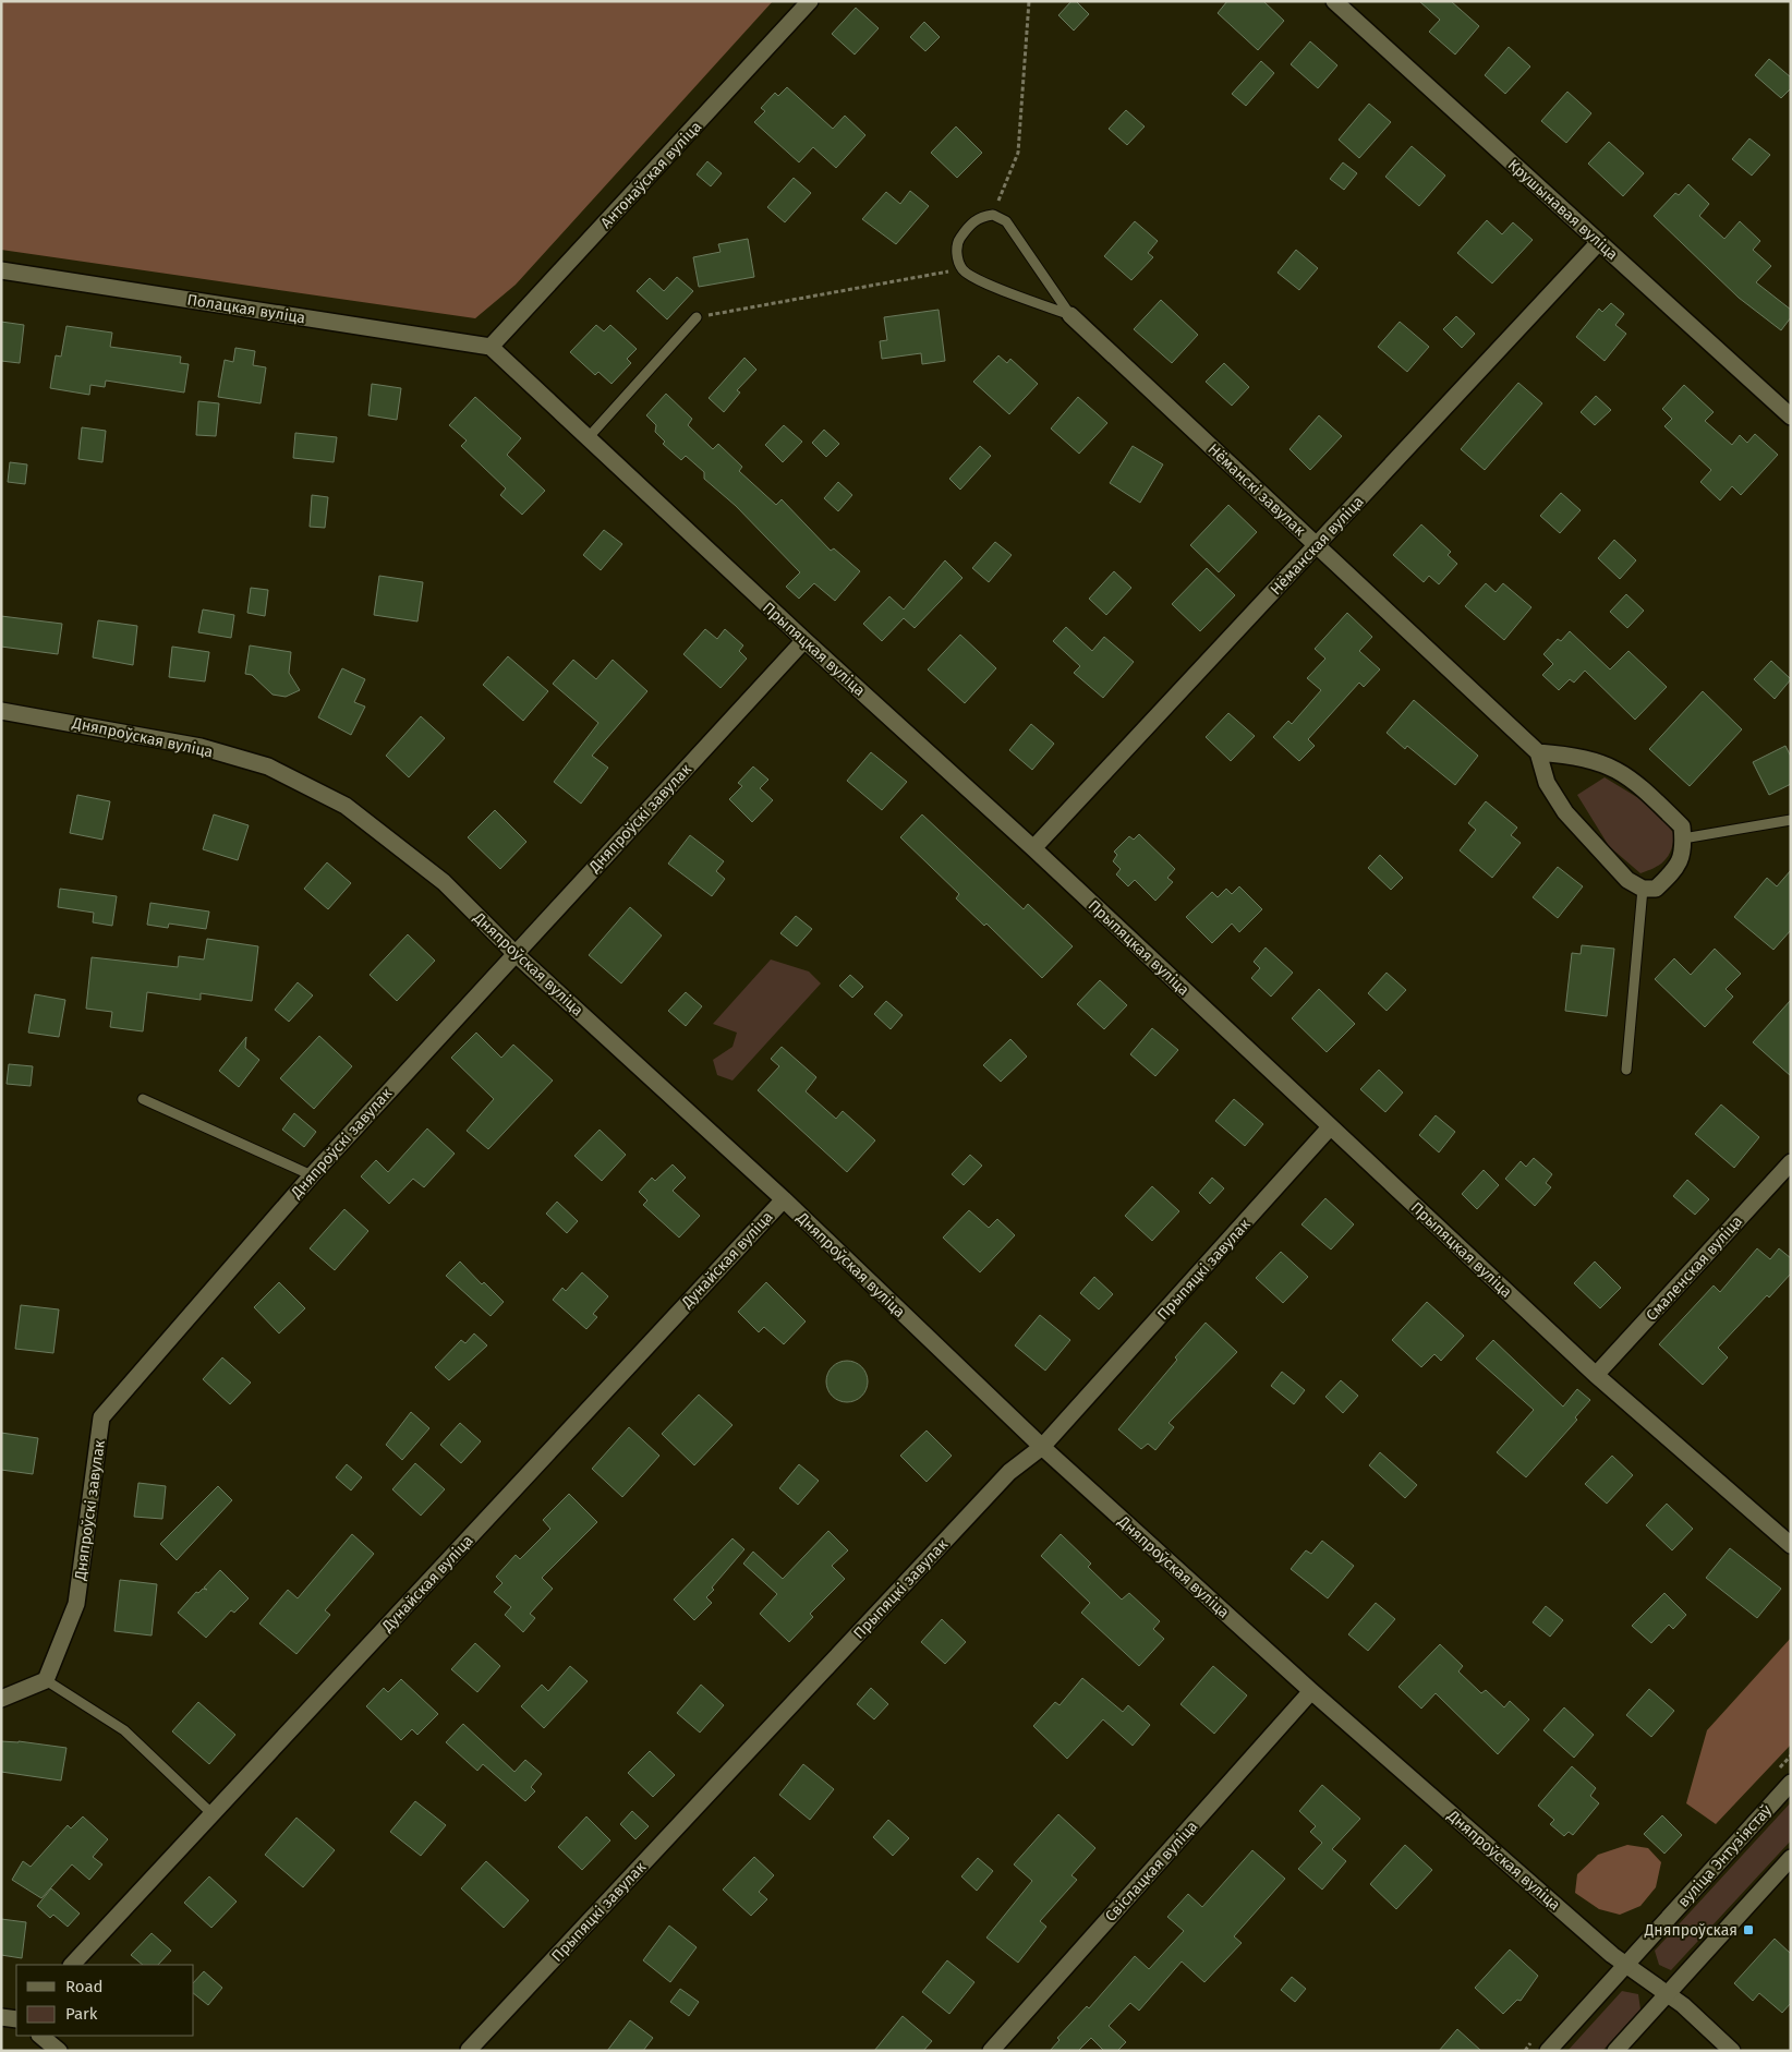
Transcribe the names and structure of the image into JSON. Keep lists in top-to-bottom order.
{
  "streets": {
    "street": [
      "Антонаўская вуліца",
      "Крушынавая вуліца",
      "Полацкая вуліца",
      "Нёманскі завулак",
      "Нёманская вуліца",
      "Прыпяцкая вуліца",
      "Дняпроўская вуліца",
      "Дняпроўскі завулак",
      "Дунайская вуліца",
      "Смаленская вуліца",
      "Прыпяцкі завулак",
      "вуліца Энтузіястаў",
      "Свіслацкая вуліца"
    ]
  },
  "crossings": [
    ["Антонаўская вуліца", "Полацкая вуліца"],
    ["Антонаўская вуліца", "Прыпяцкая вуліца"],
    ["Крушынавая вуліца", "Нёманская вуліца"],
    ["Полацкая вуліца", "Прыпяцкая вуліца"],
    ["Нёманскі завулак", "Нёманская вуліца"],
    ["Нёманская вуліца", "Прыпяцкая вуліца"],
    ["Прыпяцкая вуліца", "Дняпроўскі завулак"],
    ["Прыпяцкая вуліца", "Смаленская вуліца"],
    ["Прыпяцкая вуліца", "Прыпяцкі завулак"],
    ["Дняпроўская вуліца", "Дняпроўскі завулак"],
    ["Дняпроўская вуліца", "Дунайская вуліца"],
    ["Дняпроўская вуліца", "Прыпяцкі завулак"],
    ["Дняпроўская вуліца", "вуліца Энтузіястаў"],
    ["Дняпроўская вуліца", "Свіслацкая вуліца"]
  ],
  "places": {
    "transit": ["Дняпроўская"]
  },
  "legend": ["Road", "Park"]
}
